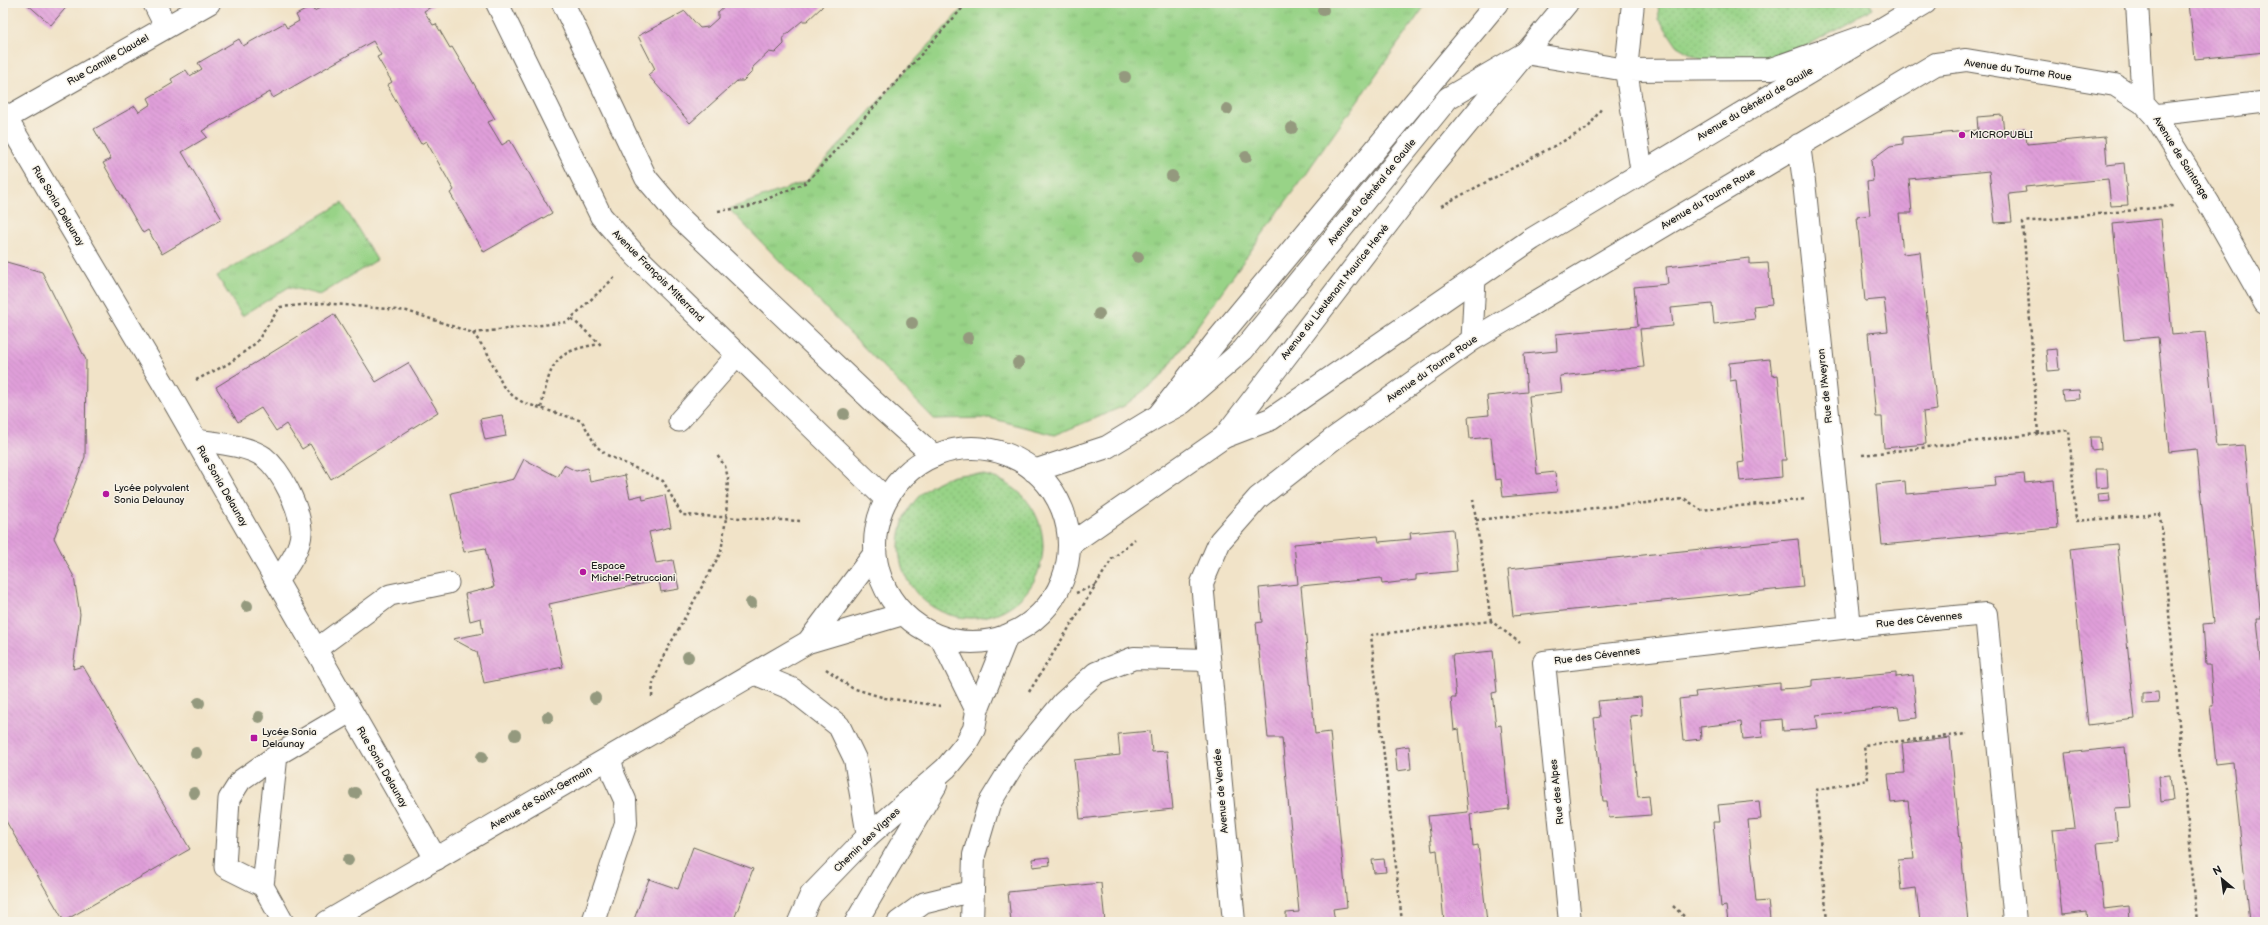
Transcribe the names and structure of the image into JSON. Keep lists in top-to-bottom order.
{
  "streets": {
    "street": [
      "Rue Camille Claudel",
      "Avenue du Tourne Roue",
      "Avenue du Général de Gaulle",
      "Avenue de Saintonge",
      "Rue Sonia Delaunay",
      "Avenue François Mitterrand",
      "Avenue du Lieutenant Maurice Hervé",
      "Rue de l'Aveyron",
      "Rue des Cévennes",
      "Avenue de Vendée",
      "Rue des Alpes",
      "Avenue de Saint-Germain",
      "Chemin des Vignes"
    ]
  },
  "crossings": [
    ["Rue Camille Claudel", "Rue Sonia Delaunay"],
    ["Avenue du Tourne Roue", "Avenue de Saintonge"],
    ["Avenue du Tourne Roue", "Rue de l'Aveyron"],
    ["Avenue du Tourne Roue", "Avenue de Vendée"],
    ["Avenue du Général de Gaulle", "Avenue du Lieutenant Maurice Hervé"],
    ["Rue Sonia Delaunay", "Avenue de Saint-Germain"],
    ["Rue de l'Aveyron", "Rue des Cévennes"],
    ["Rue des Cévennes", "Rue des Alpes"]
  ],
  "places": {
    "other": ["MICROPUBLI", "Lycée polyvalent Sonia Delaunay", "Espace Michel-Petrucciani"],
    "transit": ["Lycée Sonia Delaunay"]
  },
  "north": "top left"
}
